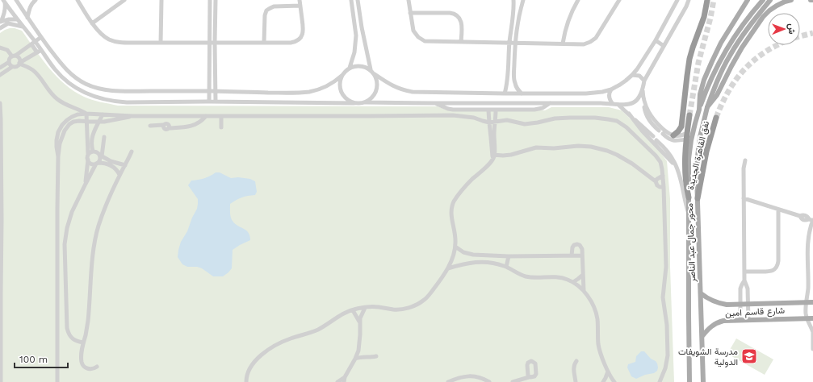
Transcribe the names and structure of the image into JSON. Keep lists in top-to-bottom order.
{
  "streets": {
    "highway": ["نفق القاهرة الجديدة"],
    "main road": ["محور جمال عبد الناصر", "شارع قاسم امين"]
  },
  "crossings": [
    ["نفق القاهرة الجديدة", "محور جمال عبد الناصر"],
    ["محور جمال عبد الناصر", "شارع قاسم امين"]
  ],
  "places": {
    "school or university": ["مدرسة الشويفات الدولية"]
  },
  "scale_bar": "100 m",
  "north": "right"
}
